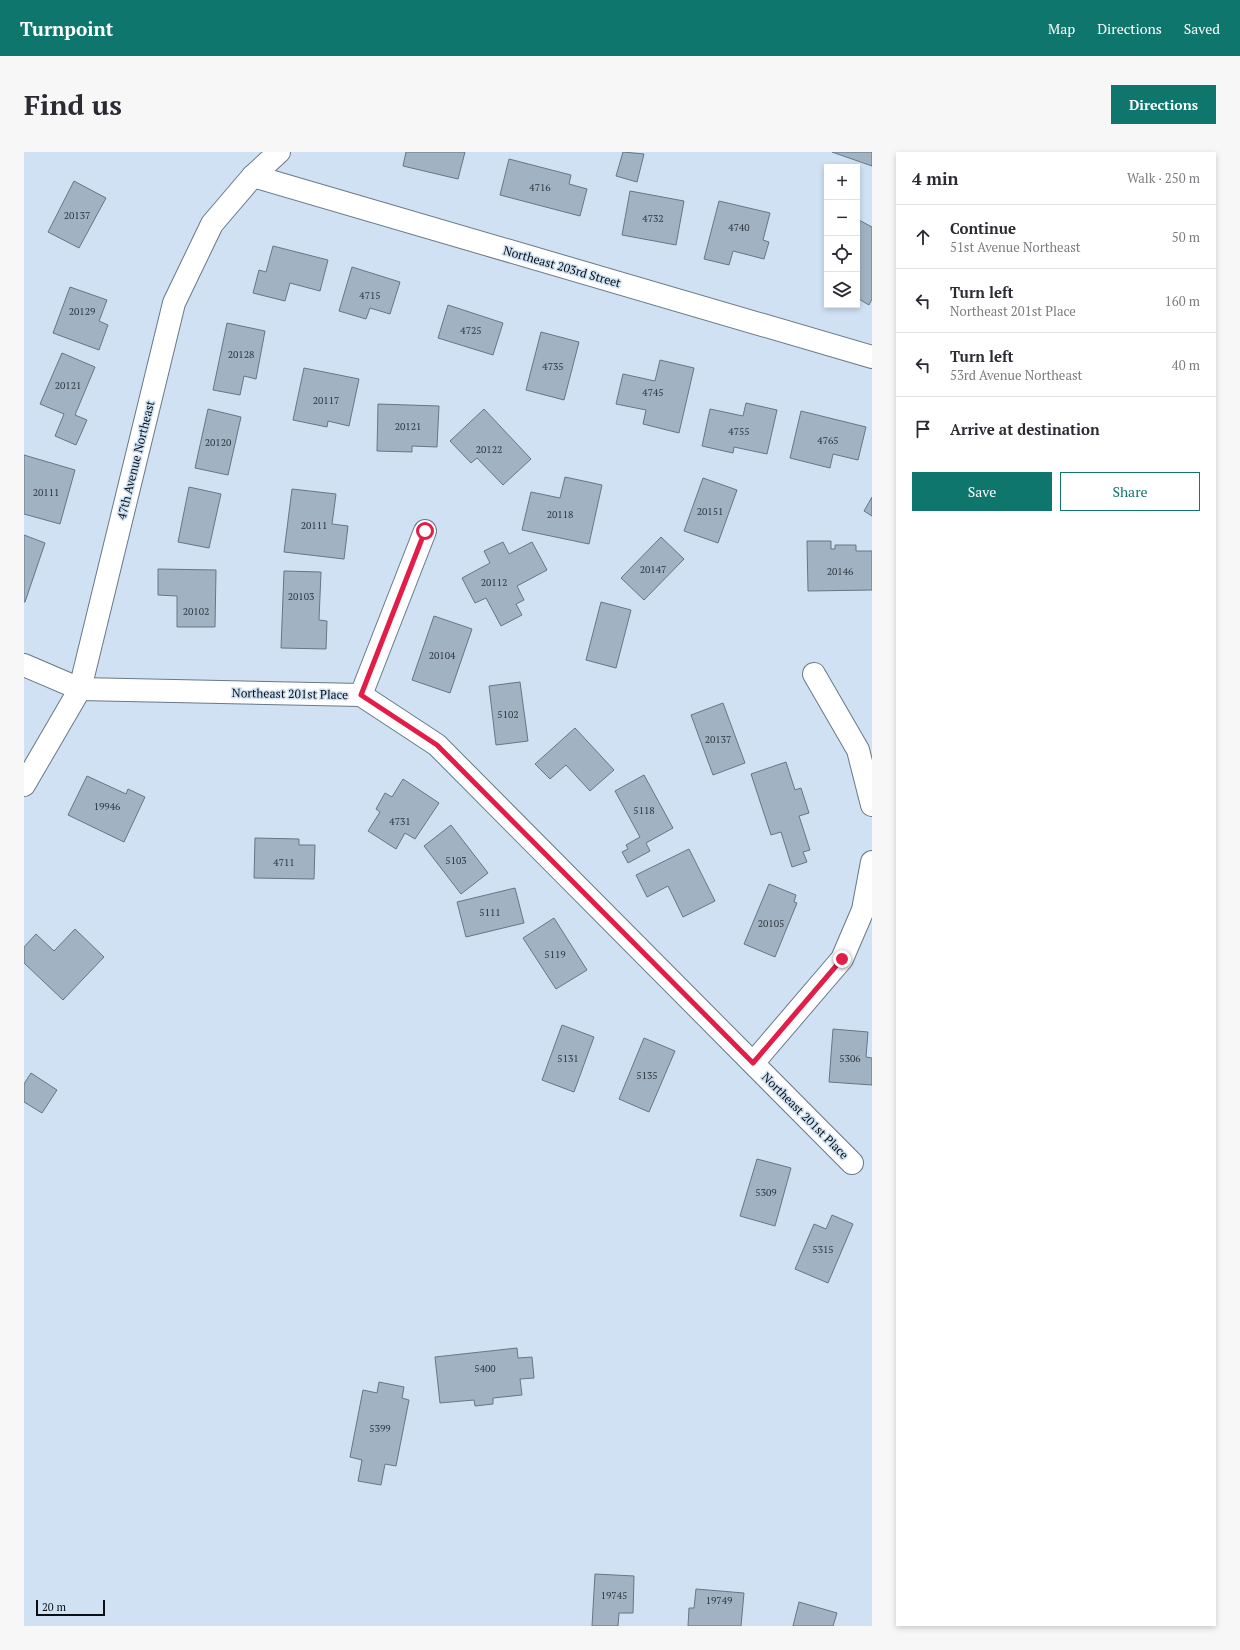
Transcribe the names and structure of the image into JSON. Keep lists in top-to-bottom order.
{
  "streets": {
    "street": ["Northeast 203rd Street", "47th Avenue Northeast", "Northeast 201st Place"]
  },
  "crossings": [
    ["Northeast 203rd Street", "47th Avenue Northeast"],
    ["47th Avenue Northeast", "Northeast 201st Place"]
  ],
  "house_numbers": [
    "4716",
    "20137",
    "4732",
    "4740",
    "4715",
    "20129",
    "4725",
    "20128",
    "4735",
    "20121",
    "4745",
    "20117",
    "20121",
    "4755",
    "4765",
    "20120",
    "20122",
    "20111",
    "20151",
    "20118",
    "20111",
    "20147",
    "20146",
    "20112",
    "20103",
    "20102",
    "20104",
    "5102",
    "20137",
    "19946",
    "5118",
    "4731",
    "5103",
    "4711",
    "5111",
    "20105",
    "5119",
    "5131",
    "5306",
    "5135",
    "5309",
    "5315",
    "5400",
    "5399",
    "19745",
    "19749"
  ],
  "scale_bar": "20 m",
  "page": {
    "header": "Turnpoint",
    "nav": ["Map", "Directions", "Saved"],
    "buttons": [
      "Directions",
      ["Save", "Share"]
    ],
    "title": "Find us",
    "heading": ["4 min", "Walk · 250 m"],
    "map_buttons": ["+", "−"],
    "list": [
      ["Continue", "51st Avenue Northeast", "50 m"],
      ["Turn left", "Northeast 201st Place", "160 m"],
      ["Turn left", "53rd Avenue Northeast", "40 m"],
      "Arrive at destination"
    ],
    "scale": "20 m"
  }
}
